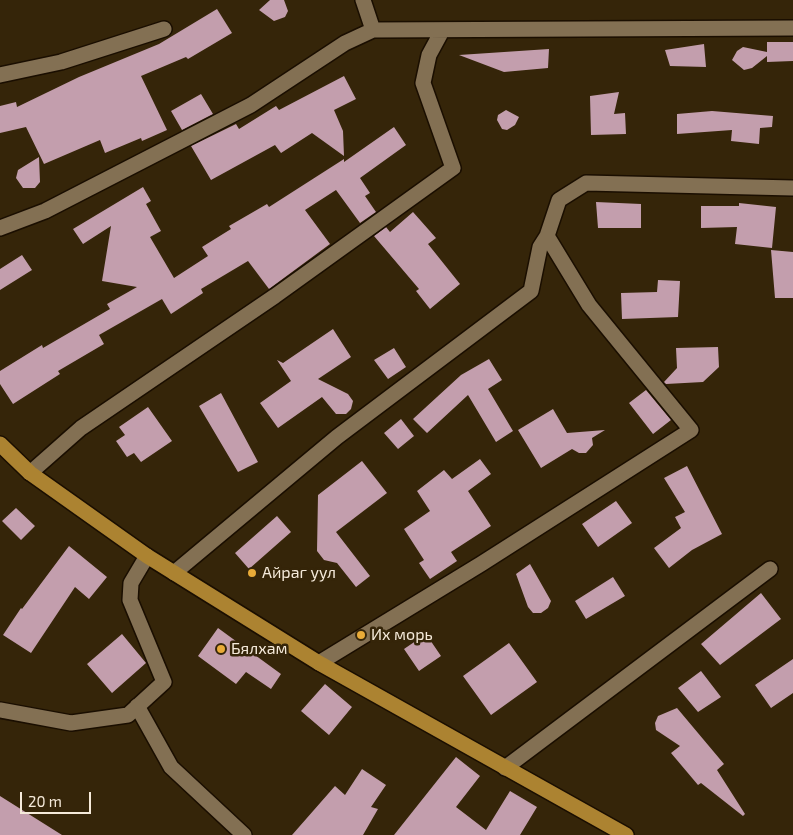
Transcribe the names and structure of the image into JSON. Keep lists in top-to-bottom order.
{
  "places": ["Айраг уул", "Их морь", "Бялхам"],
  "scale_bar": "20 m"
}
